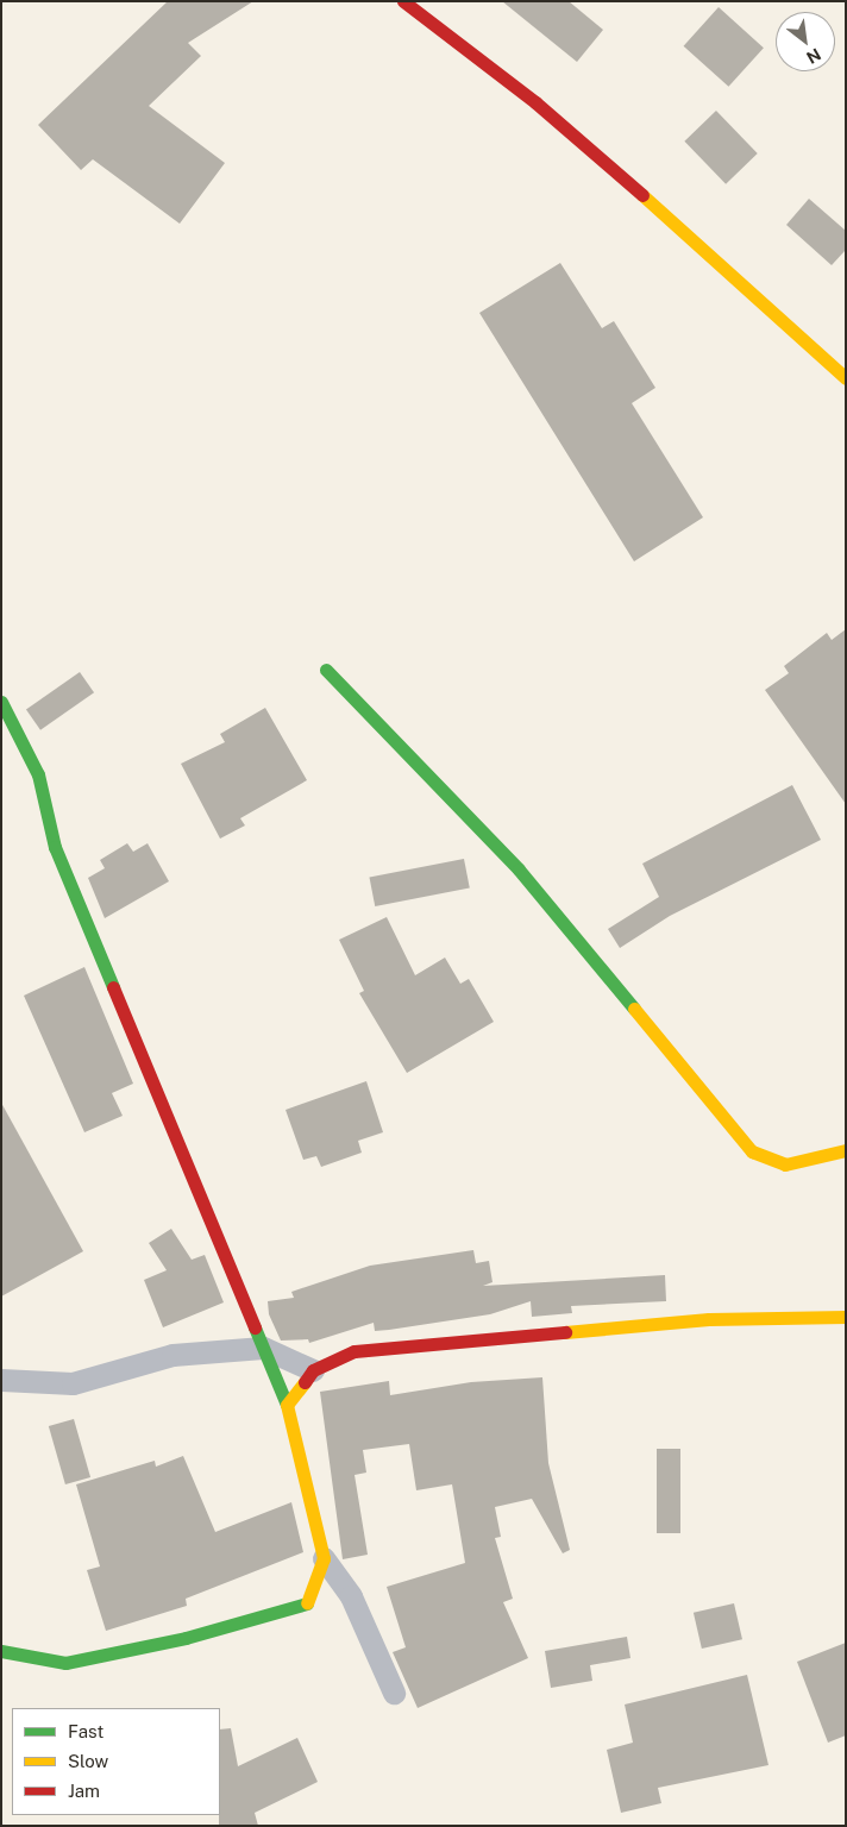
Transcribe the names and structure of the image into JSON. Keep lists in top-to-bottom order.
{
  "legend": ["Fast", "Slow", "Jam"],
  "north": "bottom right"
}
